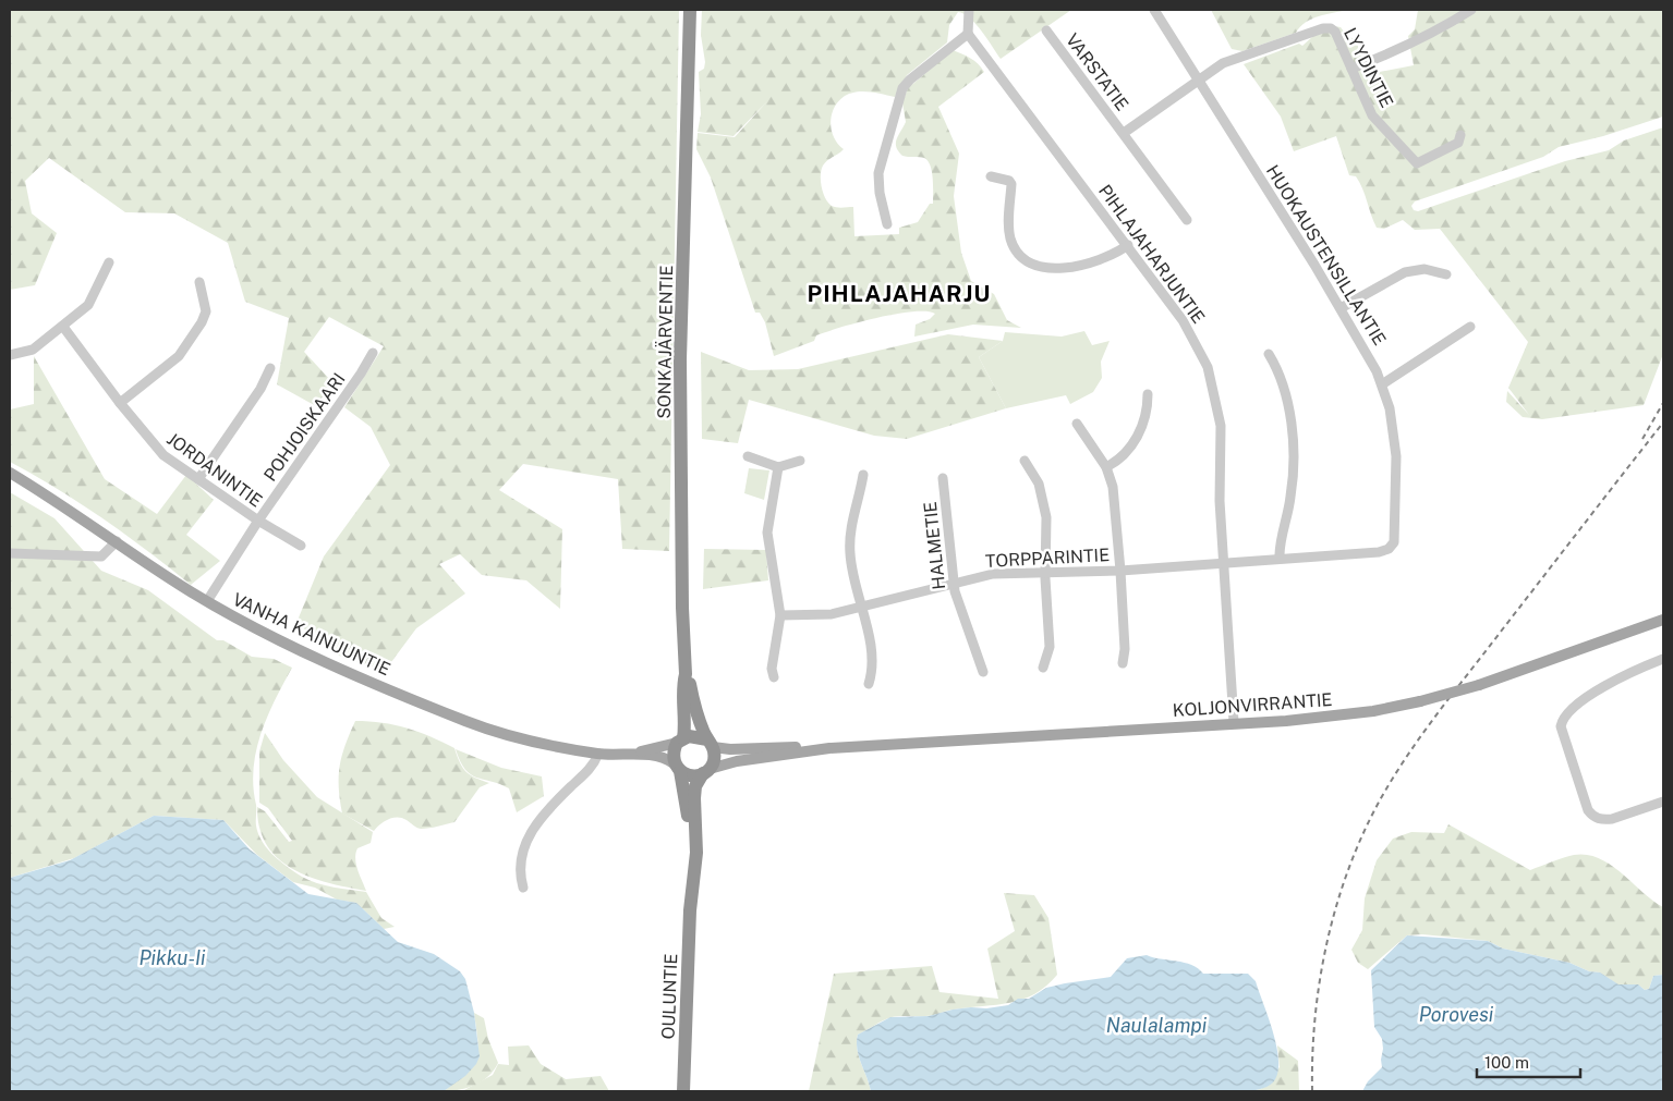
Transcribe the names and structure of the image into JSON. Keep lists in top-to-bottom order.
{
  "streets": {
    "highway": ["SONKAJÄRVENTIE", "OULUNTIE"],
    "main road": ["VANHA KAINUUNTIE", "KOLJONVIRRANTIE"],
    "street": [
      "LYYDINTIE",
      "VARSTATIE",
      "PIHLAJAHARJUNTIE",
      "HUOKAUSTENSILLANTIE",
      "POHJOISKAARI",
      "JORDANINTIE",
      "HALMETIE",
      "TORPPARINTIE"
    ]
  },
  "crossings": [
    ["LYYDINTIE", "VARSTATIE"],
    ["LYYDINTIE", "HUOKAUSTENSILLANTIE"],
    ["VARSTATIE", "HUOKAUSTENSILLANTIE"],
    ["PIHLAJAHARJUNTIE", "TORPPARINTIE"],
    ["PIHLAJAHARJUNTIE", "KOLJONVIRRANTIE"],
    ["HUOKAUSTENSILLANTIE", "TORPPARINTIE"],
    ["SONKAJÄRVENTIE", "VANHA KAINUUNTIE"],
    ["SONKAJÄRVENTIE", "KOLJONVIRRANTIE"],
    ["SONKAJÄRVENTIE", "OULUNTIE"],
    ["POHJOISKAARI", "JORDANINTIE"],
    ["POHJOISKAARI", "VANHA KAINUUNTIE"],
    ["HALMETIE", "TORPPARINTIE"],
    ["VANHA KAINUUNTIE", "KOLJONVIRRANTIE"],
    ["VANHA KAINUUNTIE", "OULUNTIE"],
    ["KOLJONVIRRANTIE", "OULUNTIE"]
  ],
  "districts": ["PIHLAJAHARJU"],
  "water": ["Pikku-Ii", "Porovesi", "Naulalampi"],
  "scale_bar": "100 m"
}
